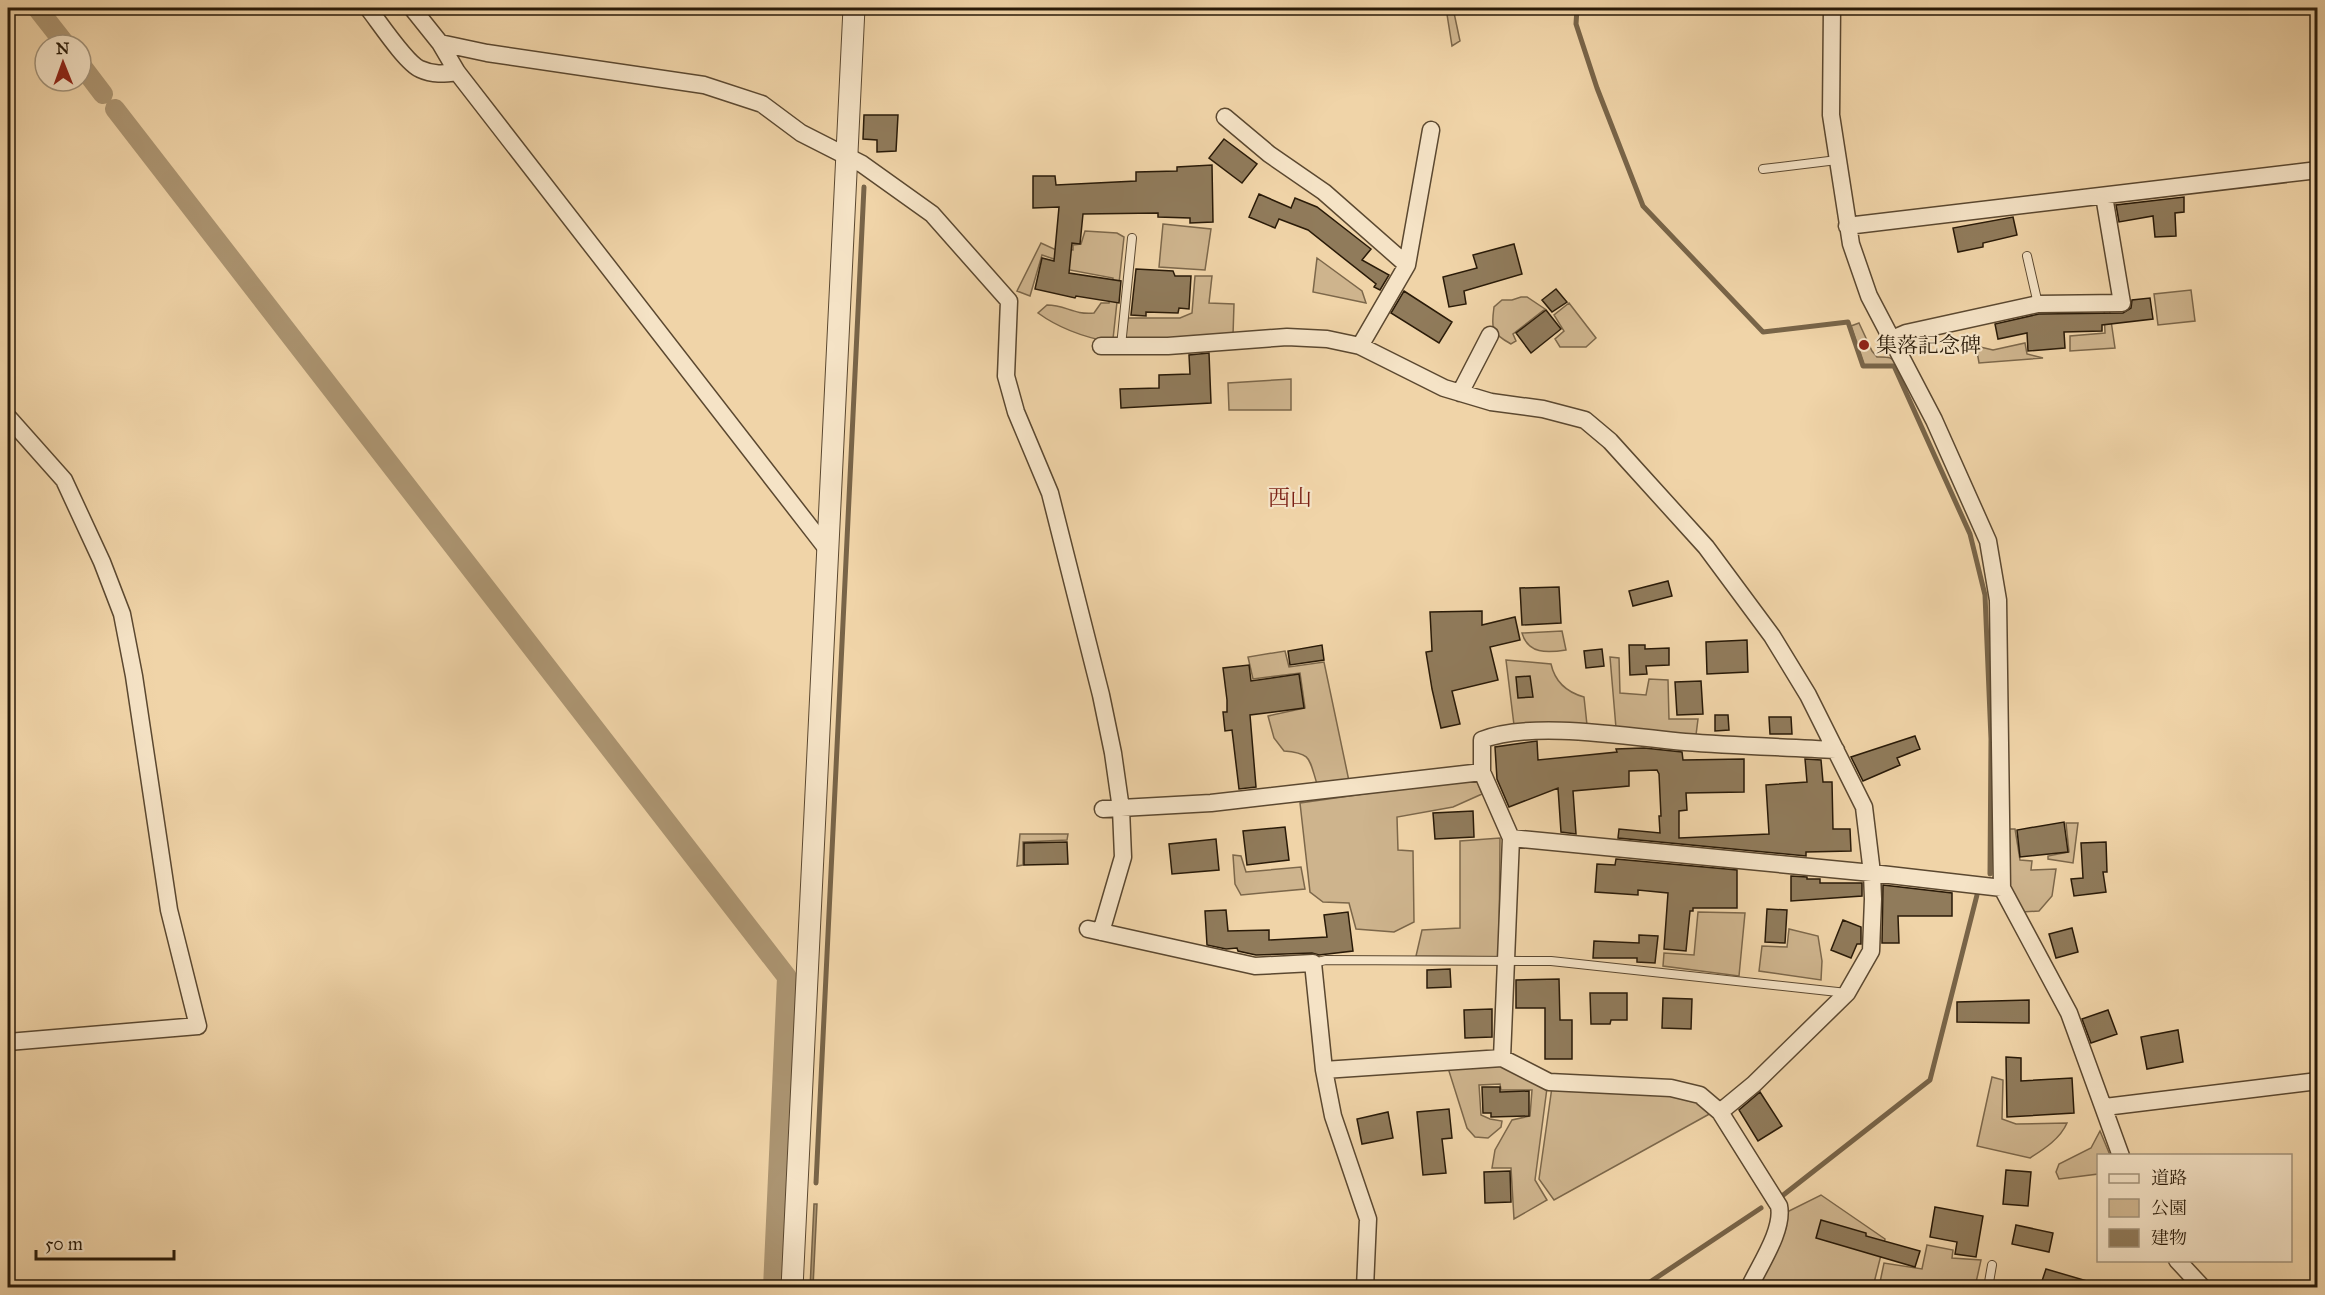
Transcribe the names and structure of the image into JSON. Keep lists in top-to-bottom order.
{
  "districts": ["西山"],
  "places": ["集落記念碑"],
  "legend": ["道路", "公園", "建物"],
  "scale_bar": "50 m",
  "north": "top"
}
